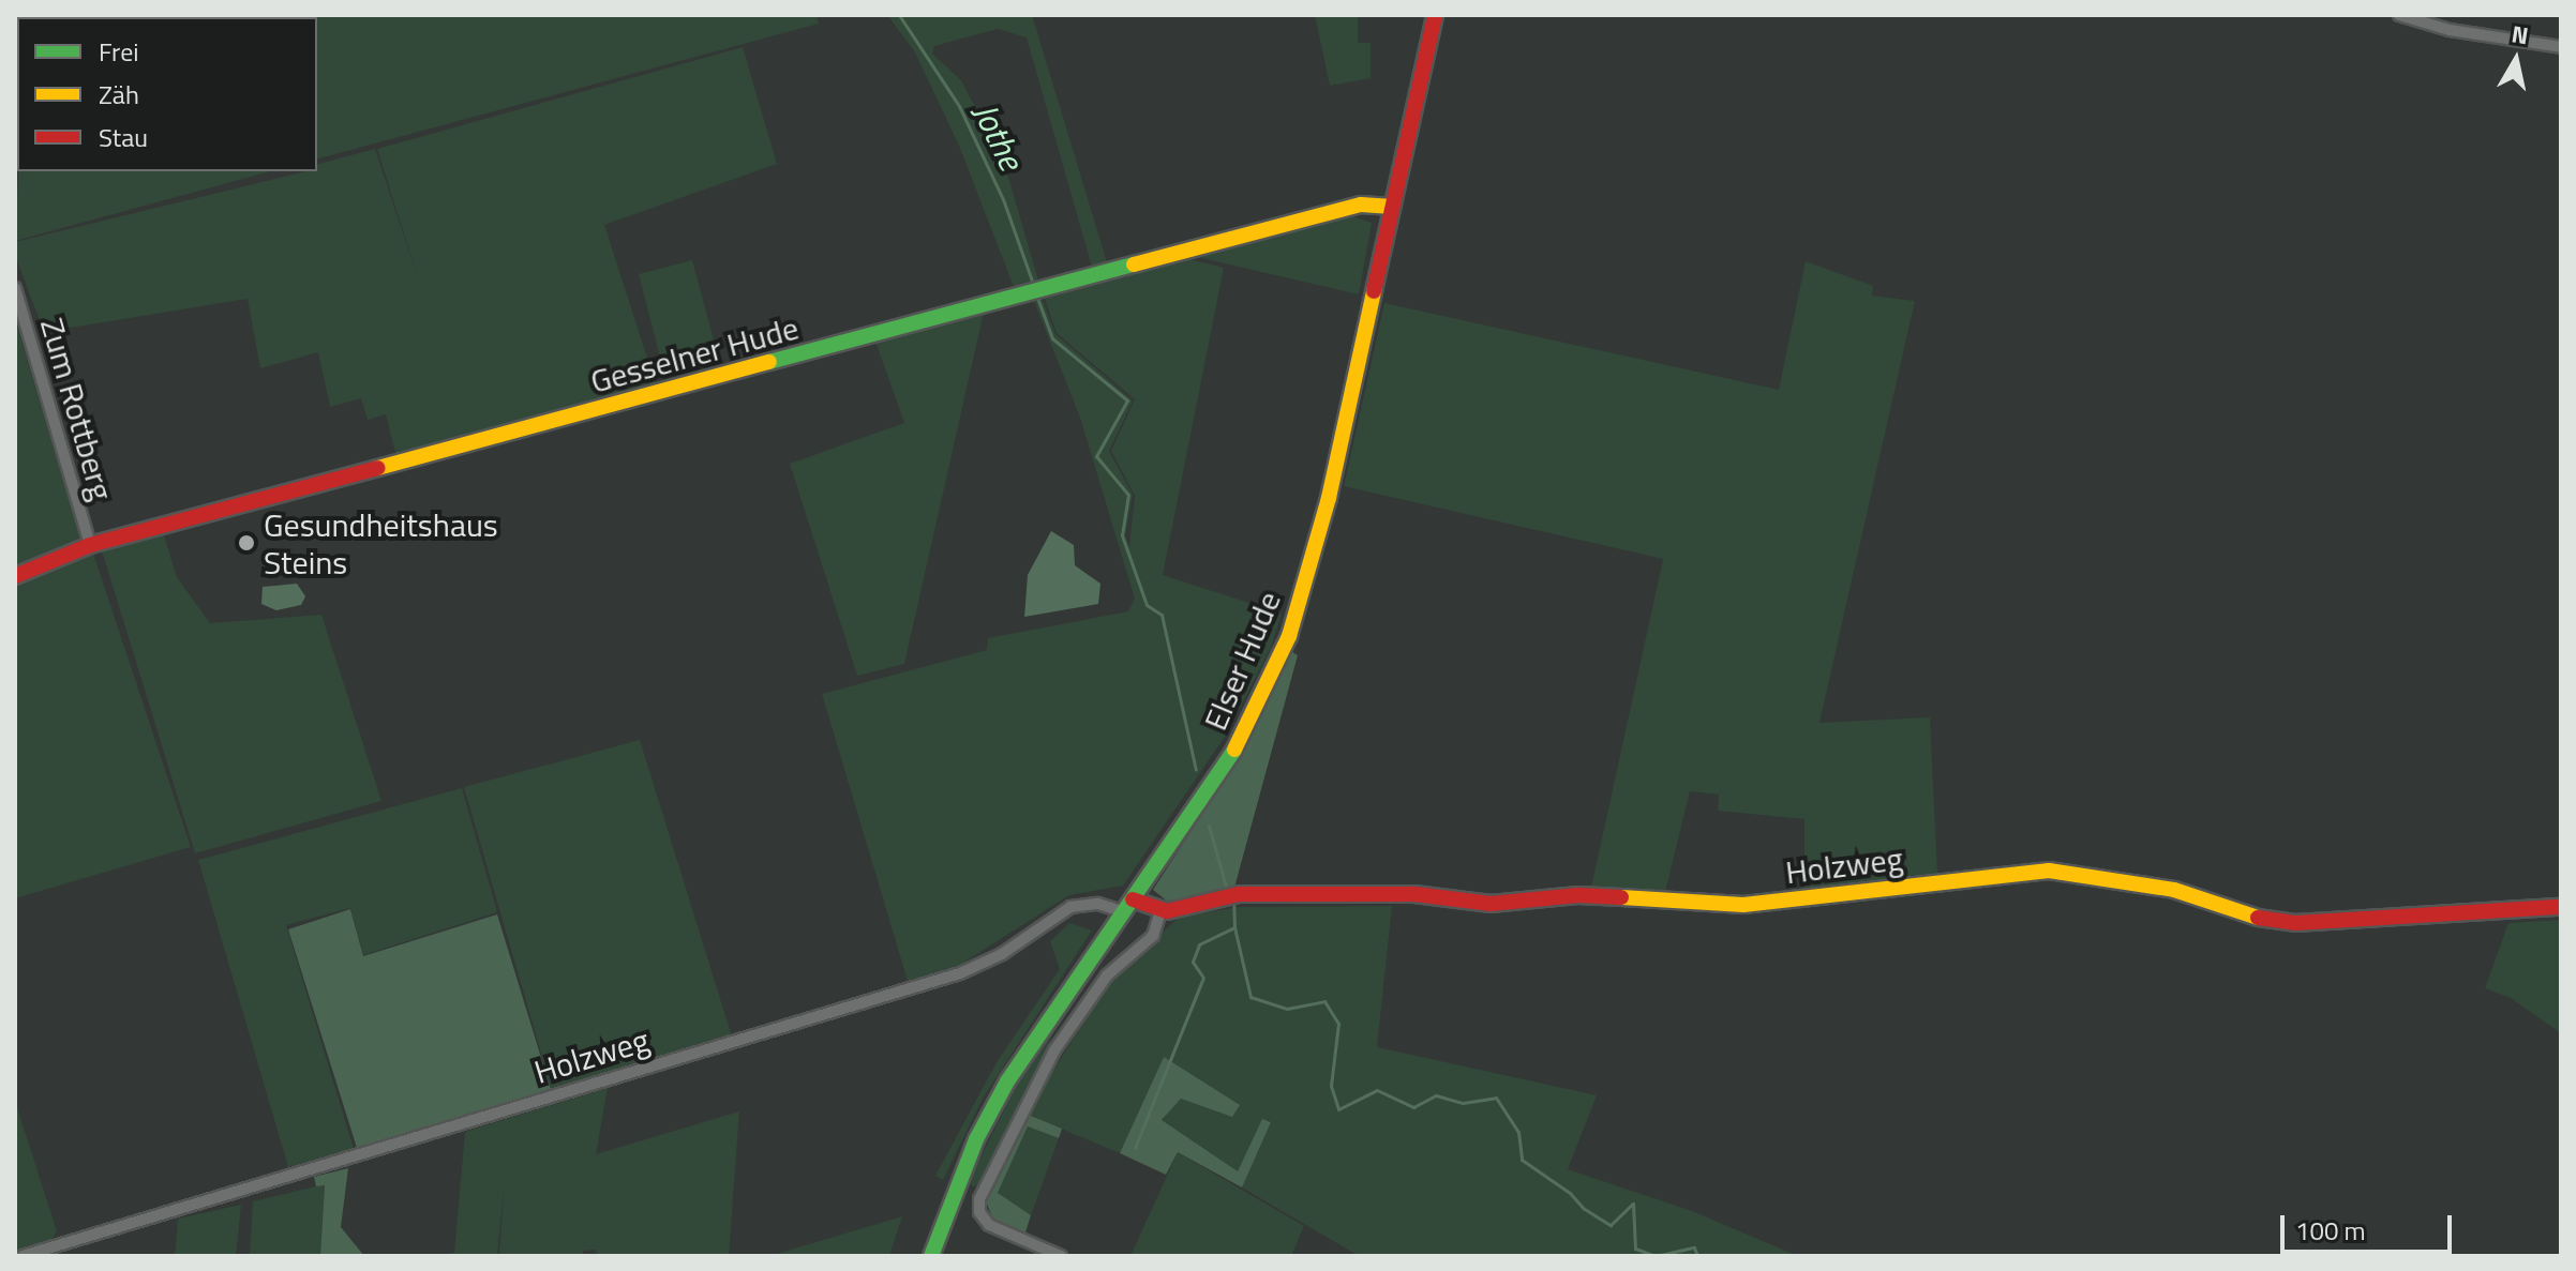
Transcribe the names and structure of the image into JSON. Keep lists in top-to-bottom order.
{
  "streets": {
    "street": [
      "Gesselner Hude",
      "Zum Rottberg",
      "Elser Hude",
      "Holzweg"
    ]
  },
  "crossings": [
    ["Gesselner Hude", "Zum Rottberg"],
    ["Gesselner Hude", "Elser Hude"],
    ["Elser Hude", "Holzweg"]
  ],
  "water": ["Jothe"],
  "places": ["Gesundheitshaus Steins"],
  "legend": ["Frei", "Zäh", "Stau"],
  "scale_bar": "100 m",
  "north": "top"
}
